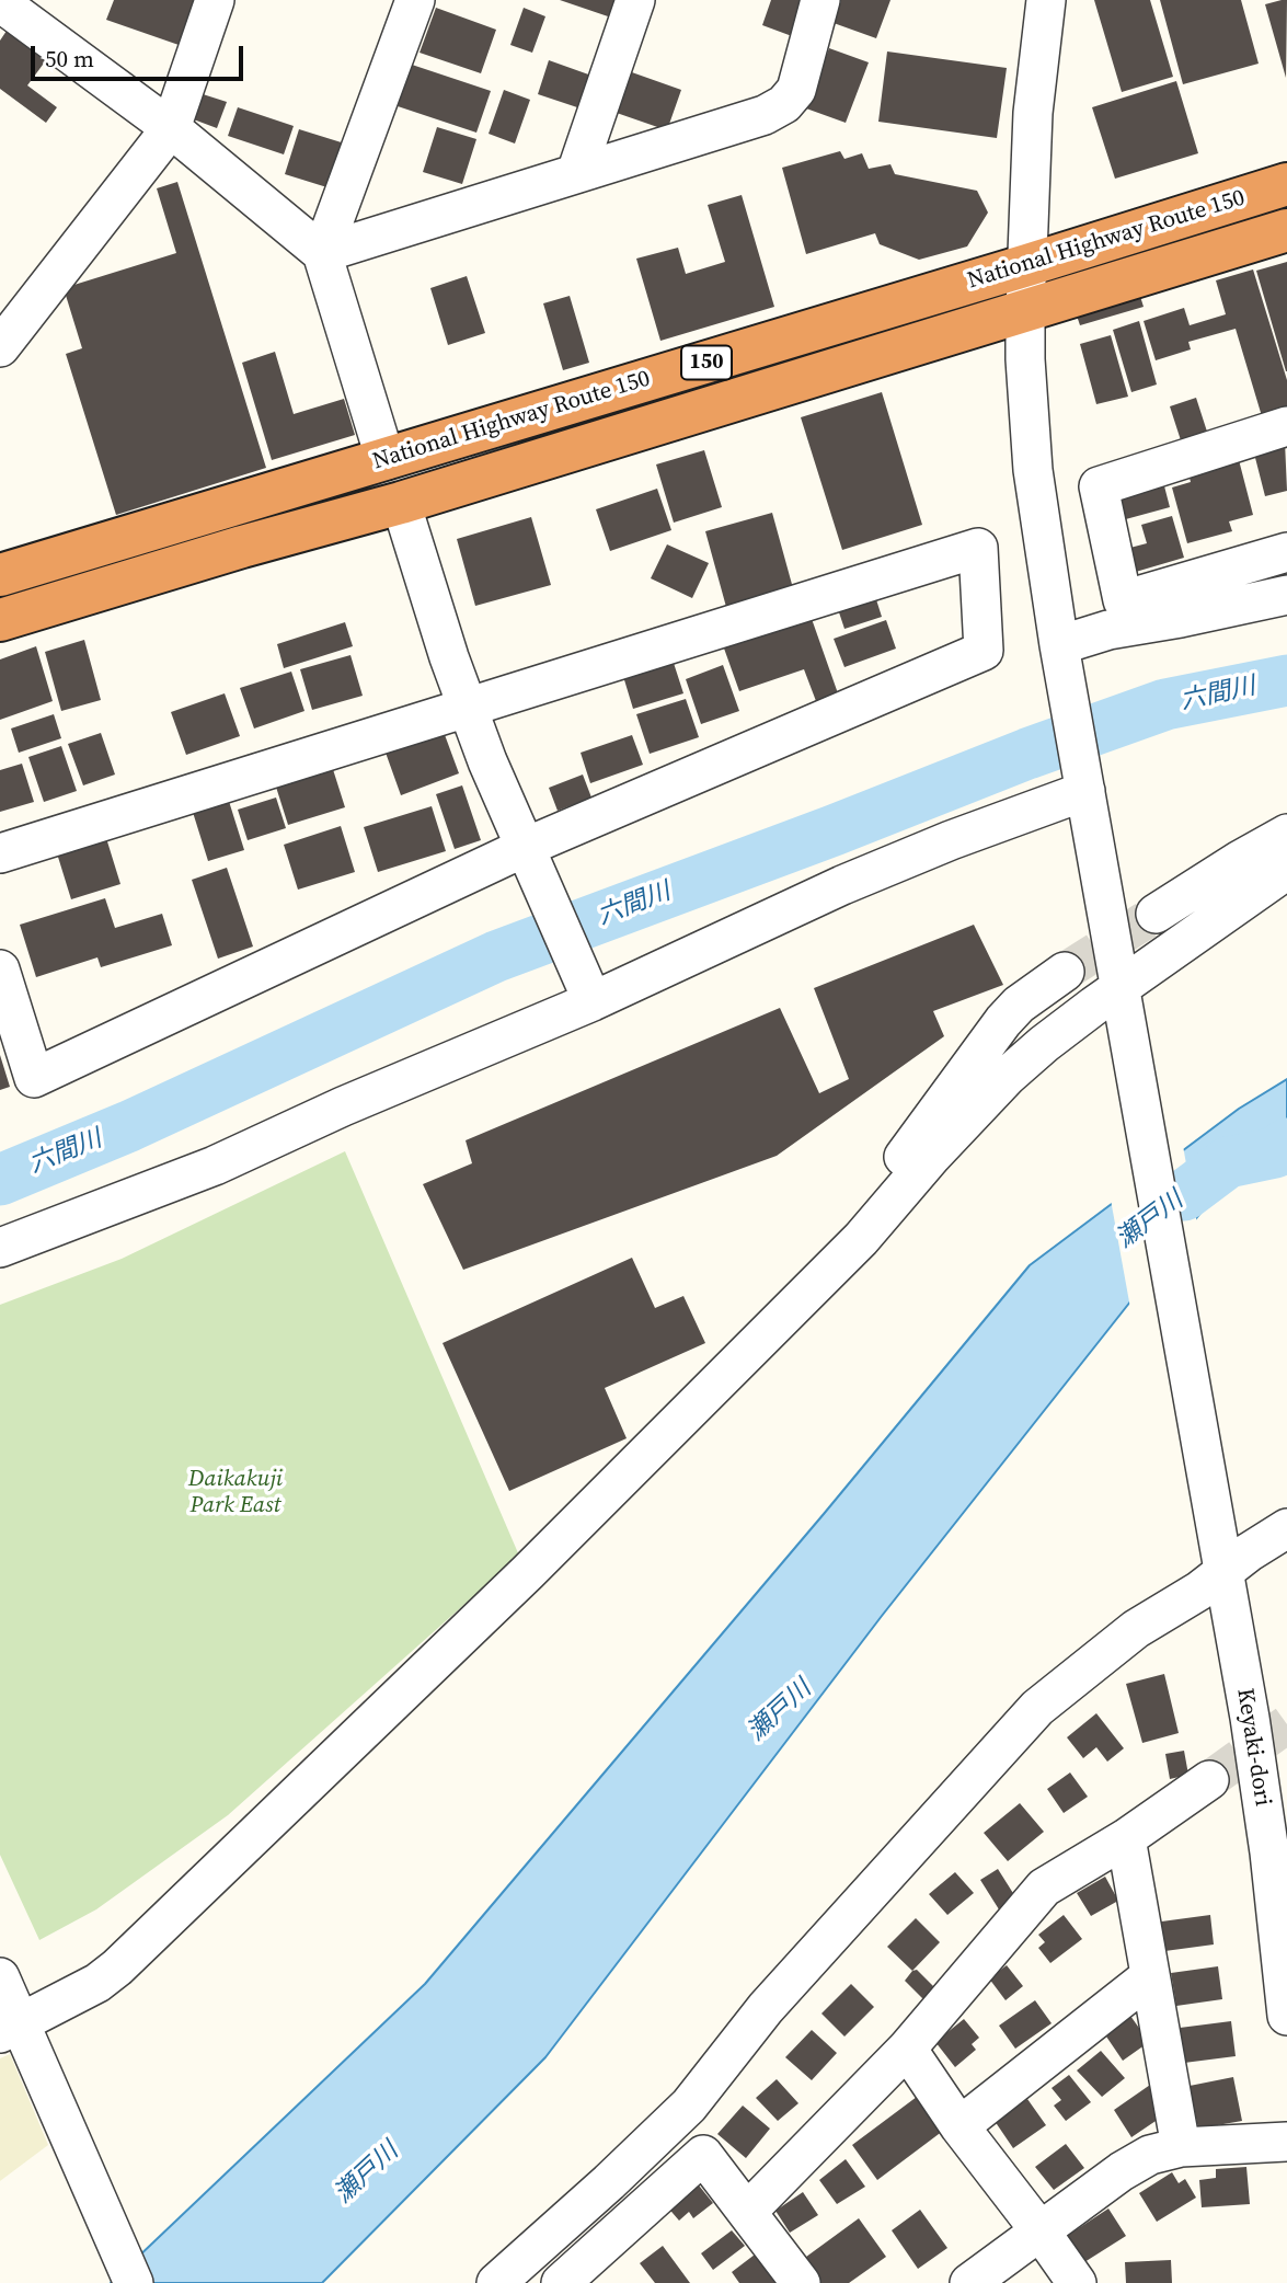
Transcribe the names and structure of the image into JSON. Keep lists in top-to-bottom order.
{
  "streets": {
    "highway": ["National Highway Route 150", "150"],
    "street": ["Keyaki-dori"]
  },
  "crossings": [
    ["National Highway Route 150", "Keyaki-dori"]
  ],
  "water": ["六間川", "瀬戸川"],
  "parks": ["Daikakuji Park East"],
  "scale_bar": "50 m"
}
